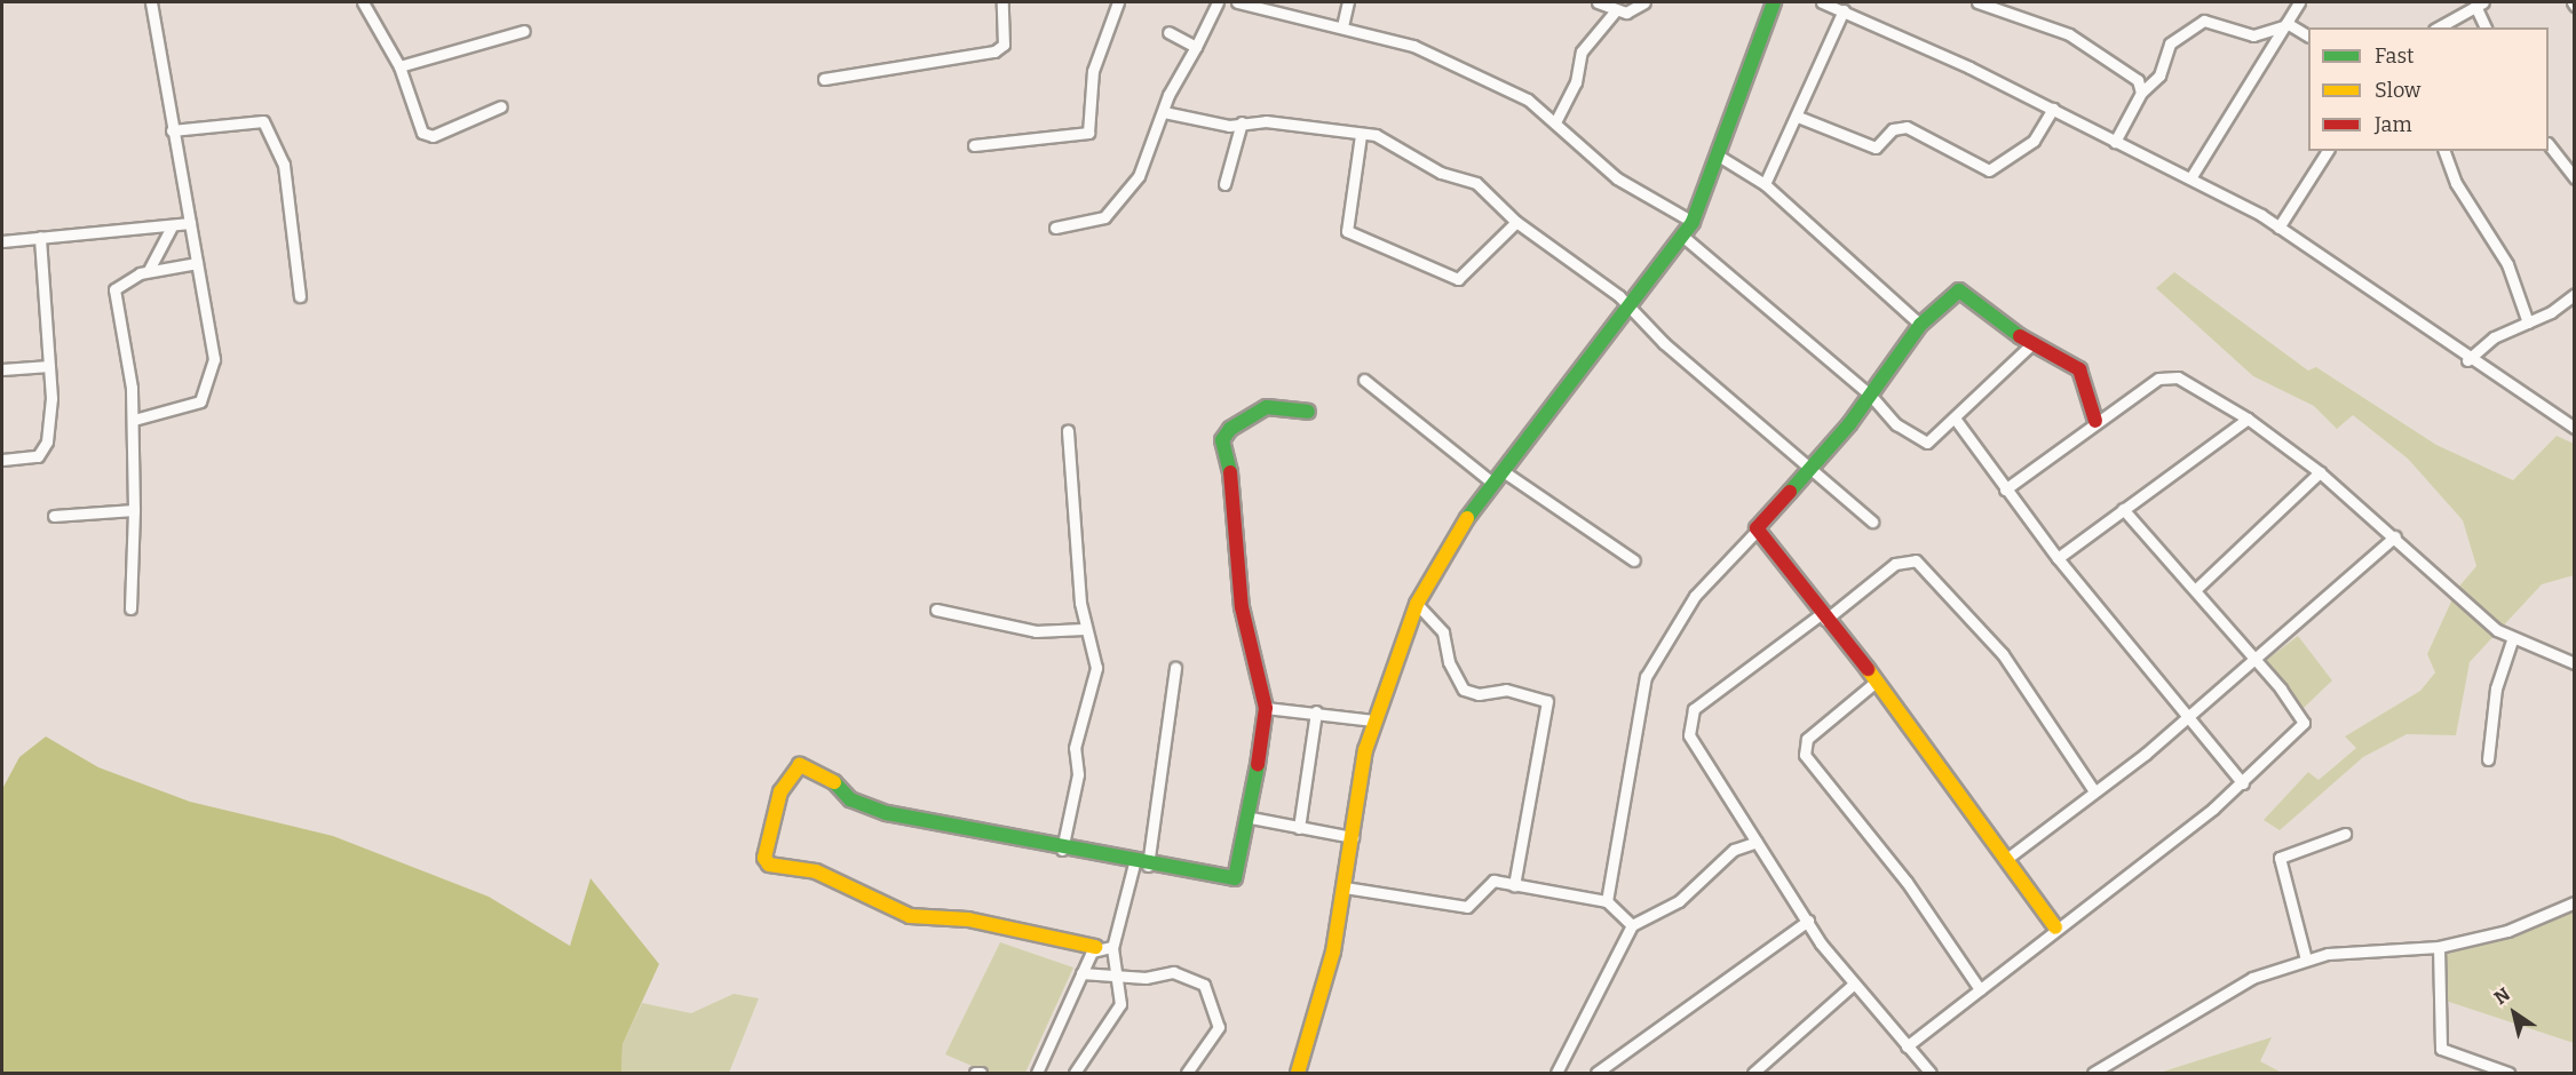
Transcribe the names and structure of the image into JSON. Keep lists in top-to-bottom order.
{
  "legend": ["Fast", "Slow", "Jam"],
  "north": "top left"
}
